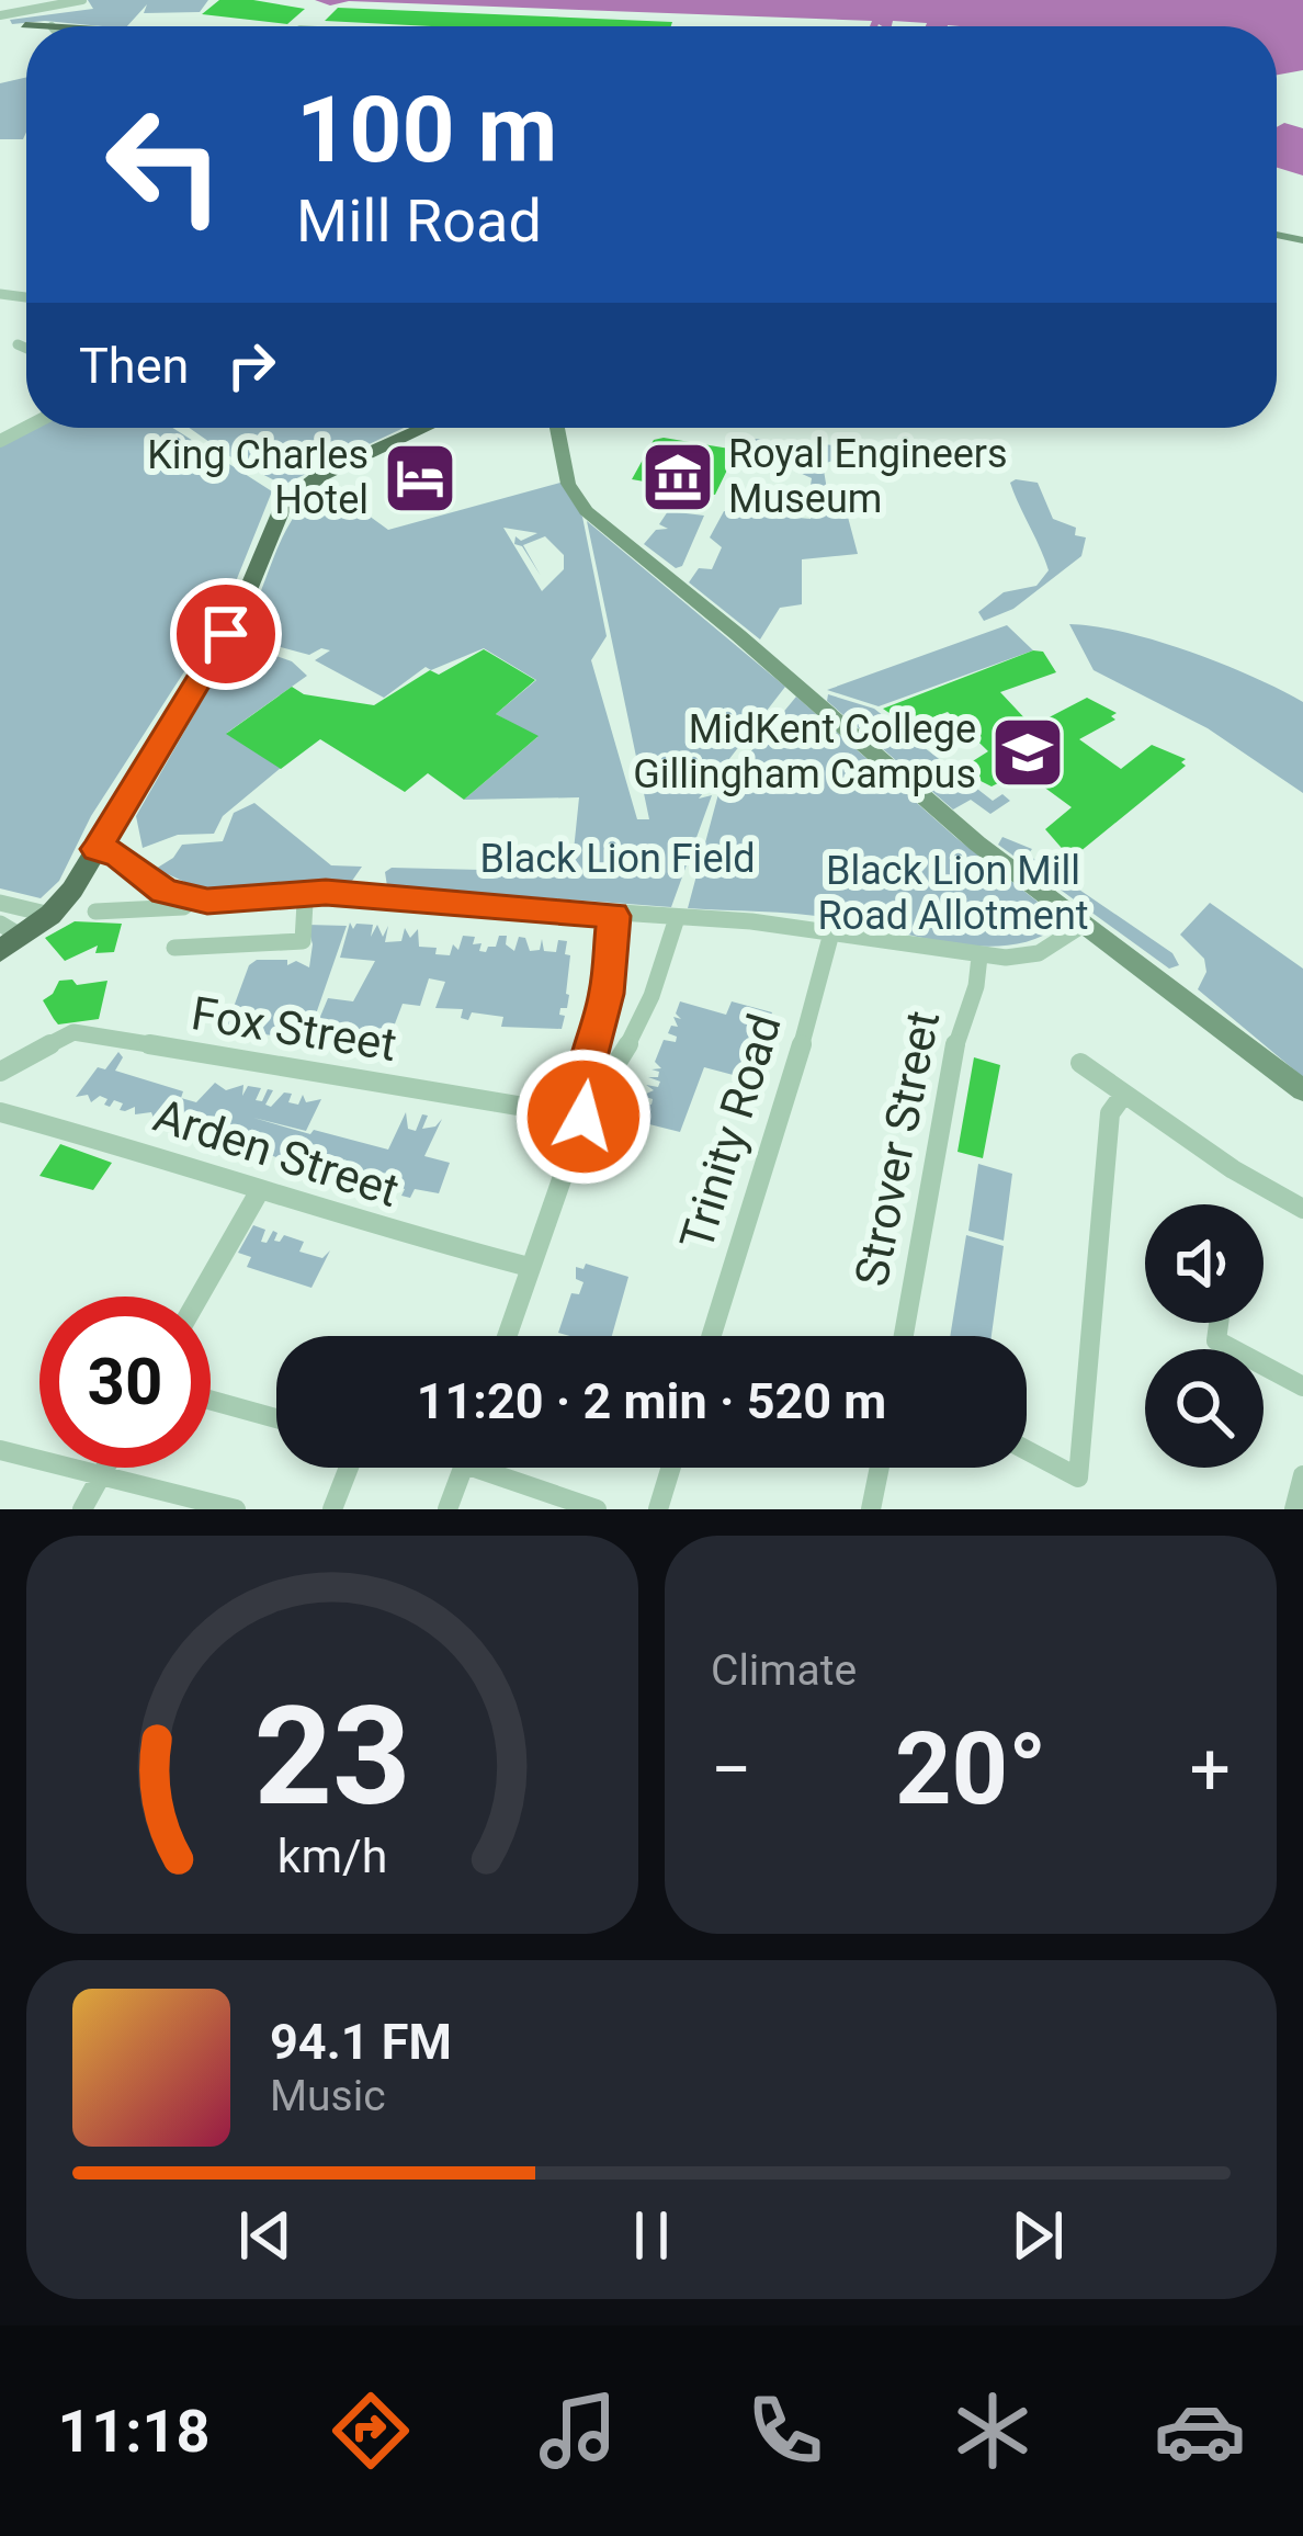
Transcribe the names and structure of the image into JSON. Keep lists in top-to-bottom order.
{
  "streets": {
    "street": [
      "Fox Street",
      "Trinity Road",
      "Strover Street",
      "Arden Street"
    ]
  },
  "parks": ["Black Lion Field", "Black Lion Mill Road Allotment"],
  "places": {
    "museum": ["Royal Engineers Museum"],
    "hotel": ["King Charles Hotel"],
    "school or university": ["MidKent College Gillingham Campus"]
  },
  "page": {
    "turn": ["100 m", "Mill Road"],
    "then": "Then",
    "limit": "30",
    "trip": "11:20 · 2 min · 520 m",
    "tile": "Climate",
    "heat": ["−", "20°", "+"],
    "song": ["94.1 FM", "Music"],
    "tabs": "11:18",
    "gauge": ["23", "km/h"]
  }
}
